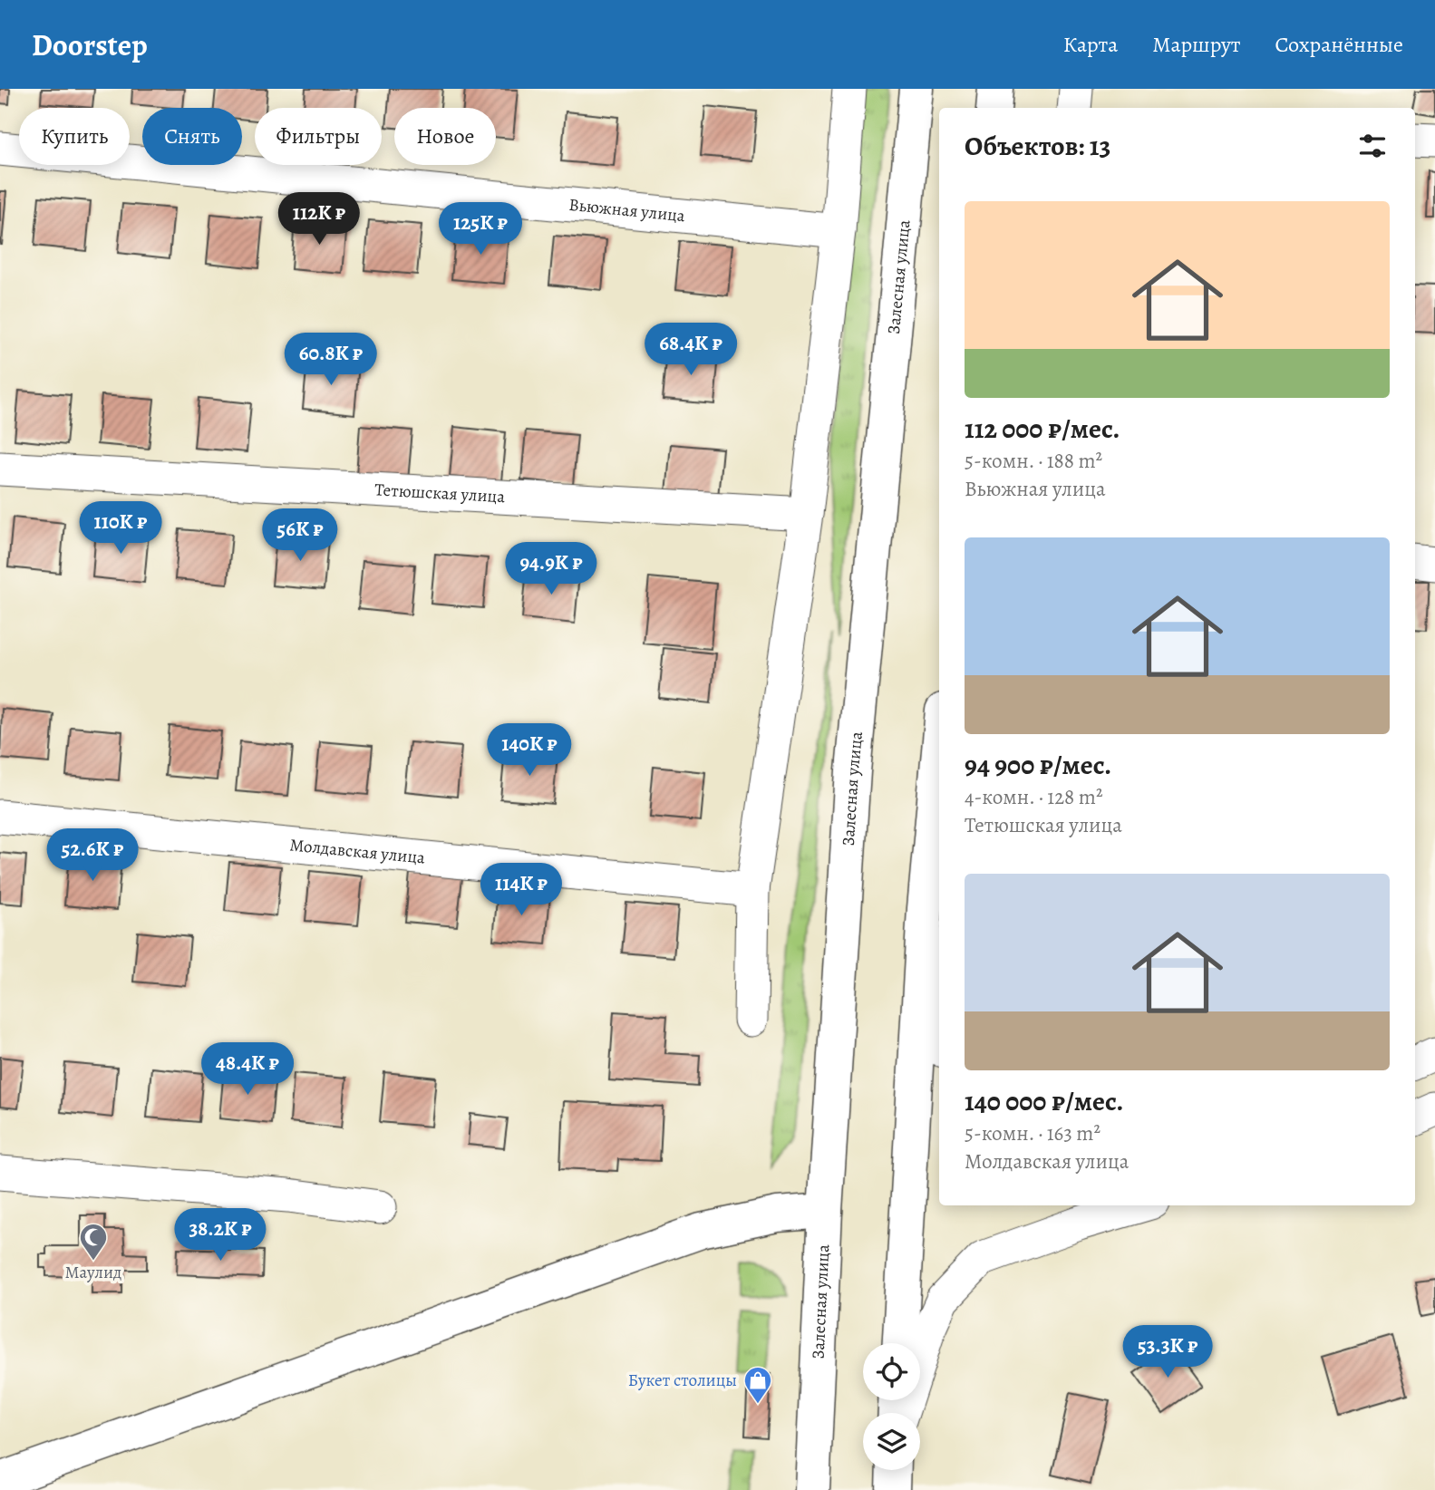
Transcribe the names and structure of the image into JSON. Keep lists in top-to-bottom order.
{
  "streets": {
    "main road": ["Залесная улица"],
    "street": ["Вьюжная улица", "Тетюшская улица", "Молдавская улица"]
  },
  "places": {
    "mosque": ["Маулид"],
    "shop": ["Букет столицы"]
  },
  "page": {
    "header": "Doorstep",
    "nav": ["Карта", "Маршрут", "Сохранённые"],
    "chip": [
      "Купить",
      "Снять",
      "Фильтры",
      "Новое"
    ],
    "heading": "Объектов: 13",
    "list": [
      {
        "name": "112 000 ₽/мес.",
        "note": "5-комн. · 188 m² · Вьюжная улица"
      },
      {
        "name": "94 900 ₽/мес.",
        "note": "4-комн. · 128 m² · Тетюшская улица"
      },
      {
        "name": "140 000 ₽/мес.",
        "note": "5-комн. · 163 m² · Молдавская улица"
      }
    ],
    "price": [
      "112K ₽",
      "125K ₽",
      "68.4K ₽",
      "60.8K ₽",
      "110K ₽",
      "56K ₽",
      "94.9K ₽",
      "140K ₽",
      "52.6K ₽",
      "114K ₽",
      "48.4K ₽",
      "38.2K ₽",
      "53.3K ₽"
    ]
  }
}
